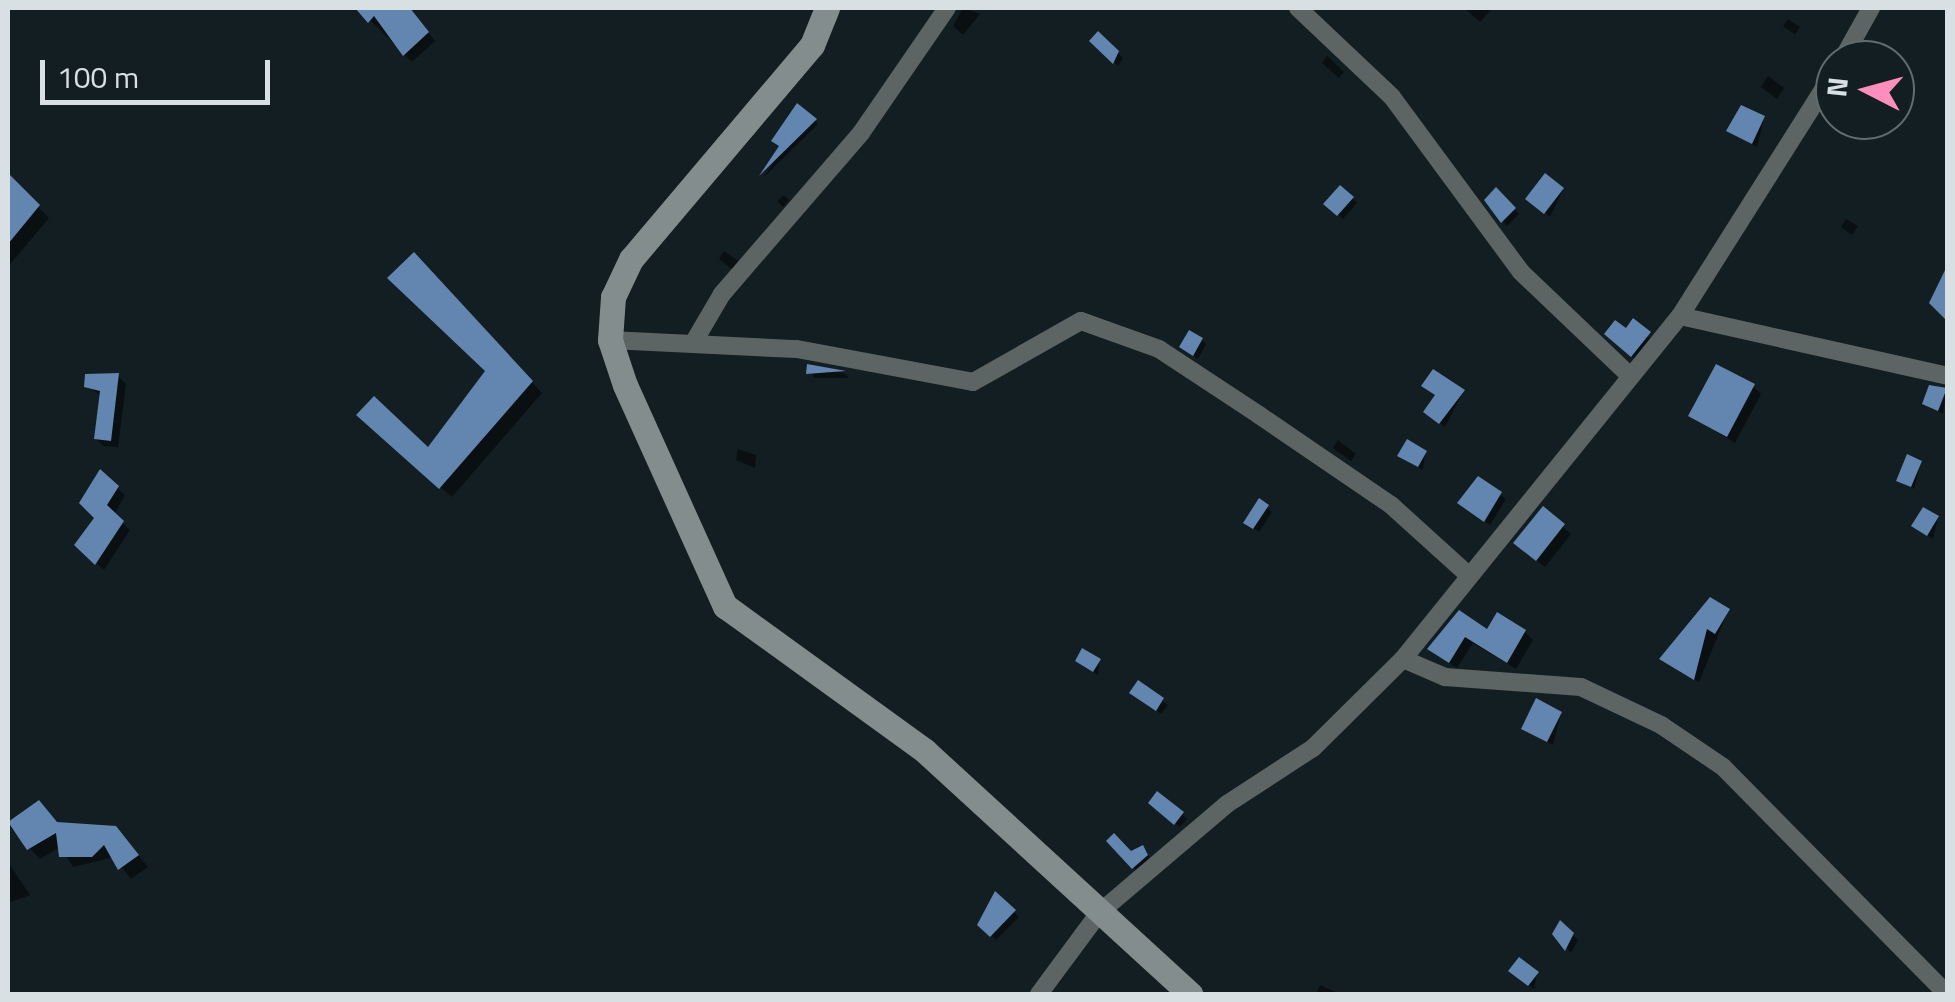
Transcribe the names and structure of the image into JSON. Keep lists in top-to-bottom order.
{
  "scale_bar": "100 m",
  "north": "left"
}
